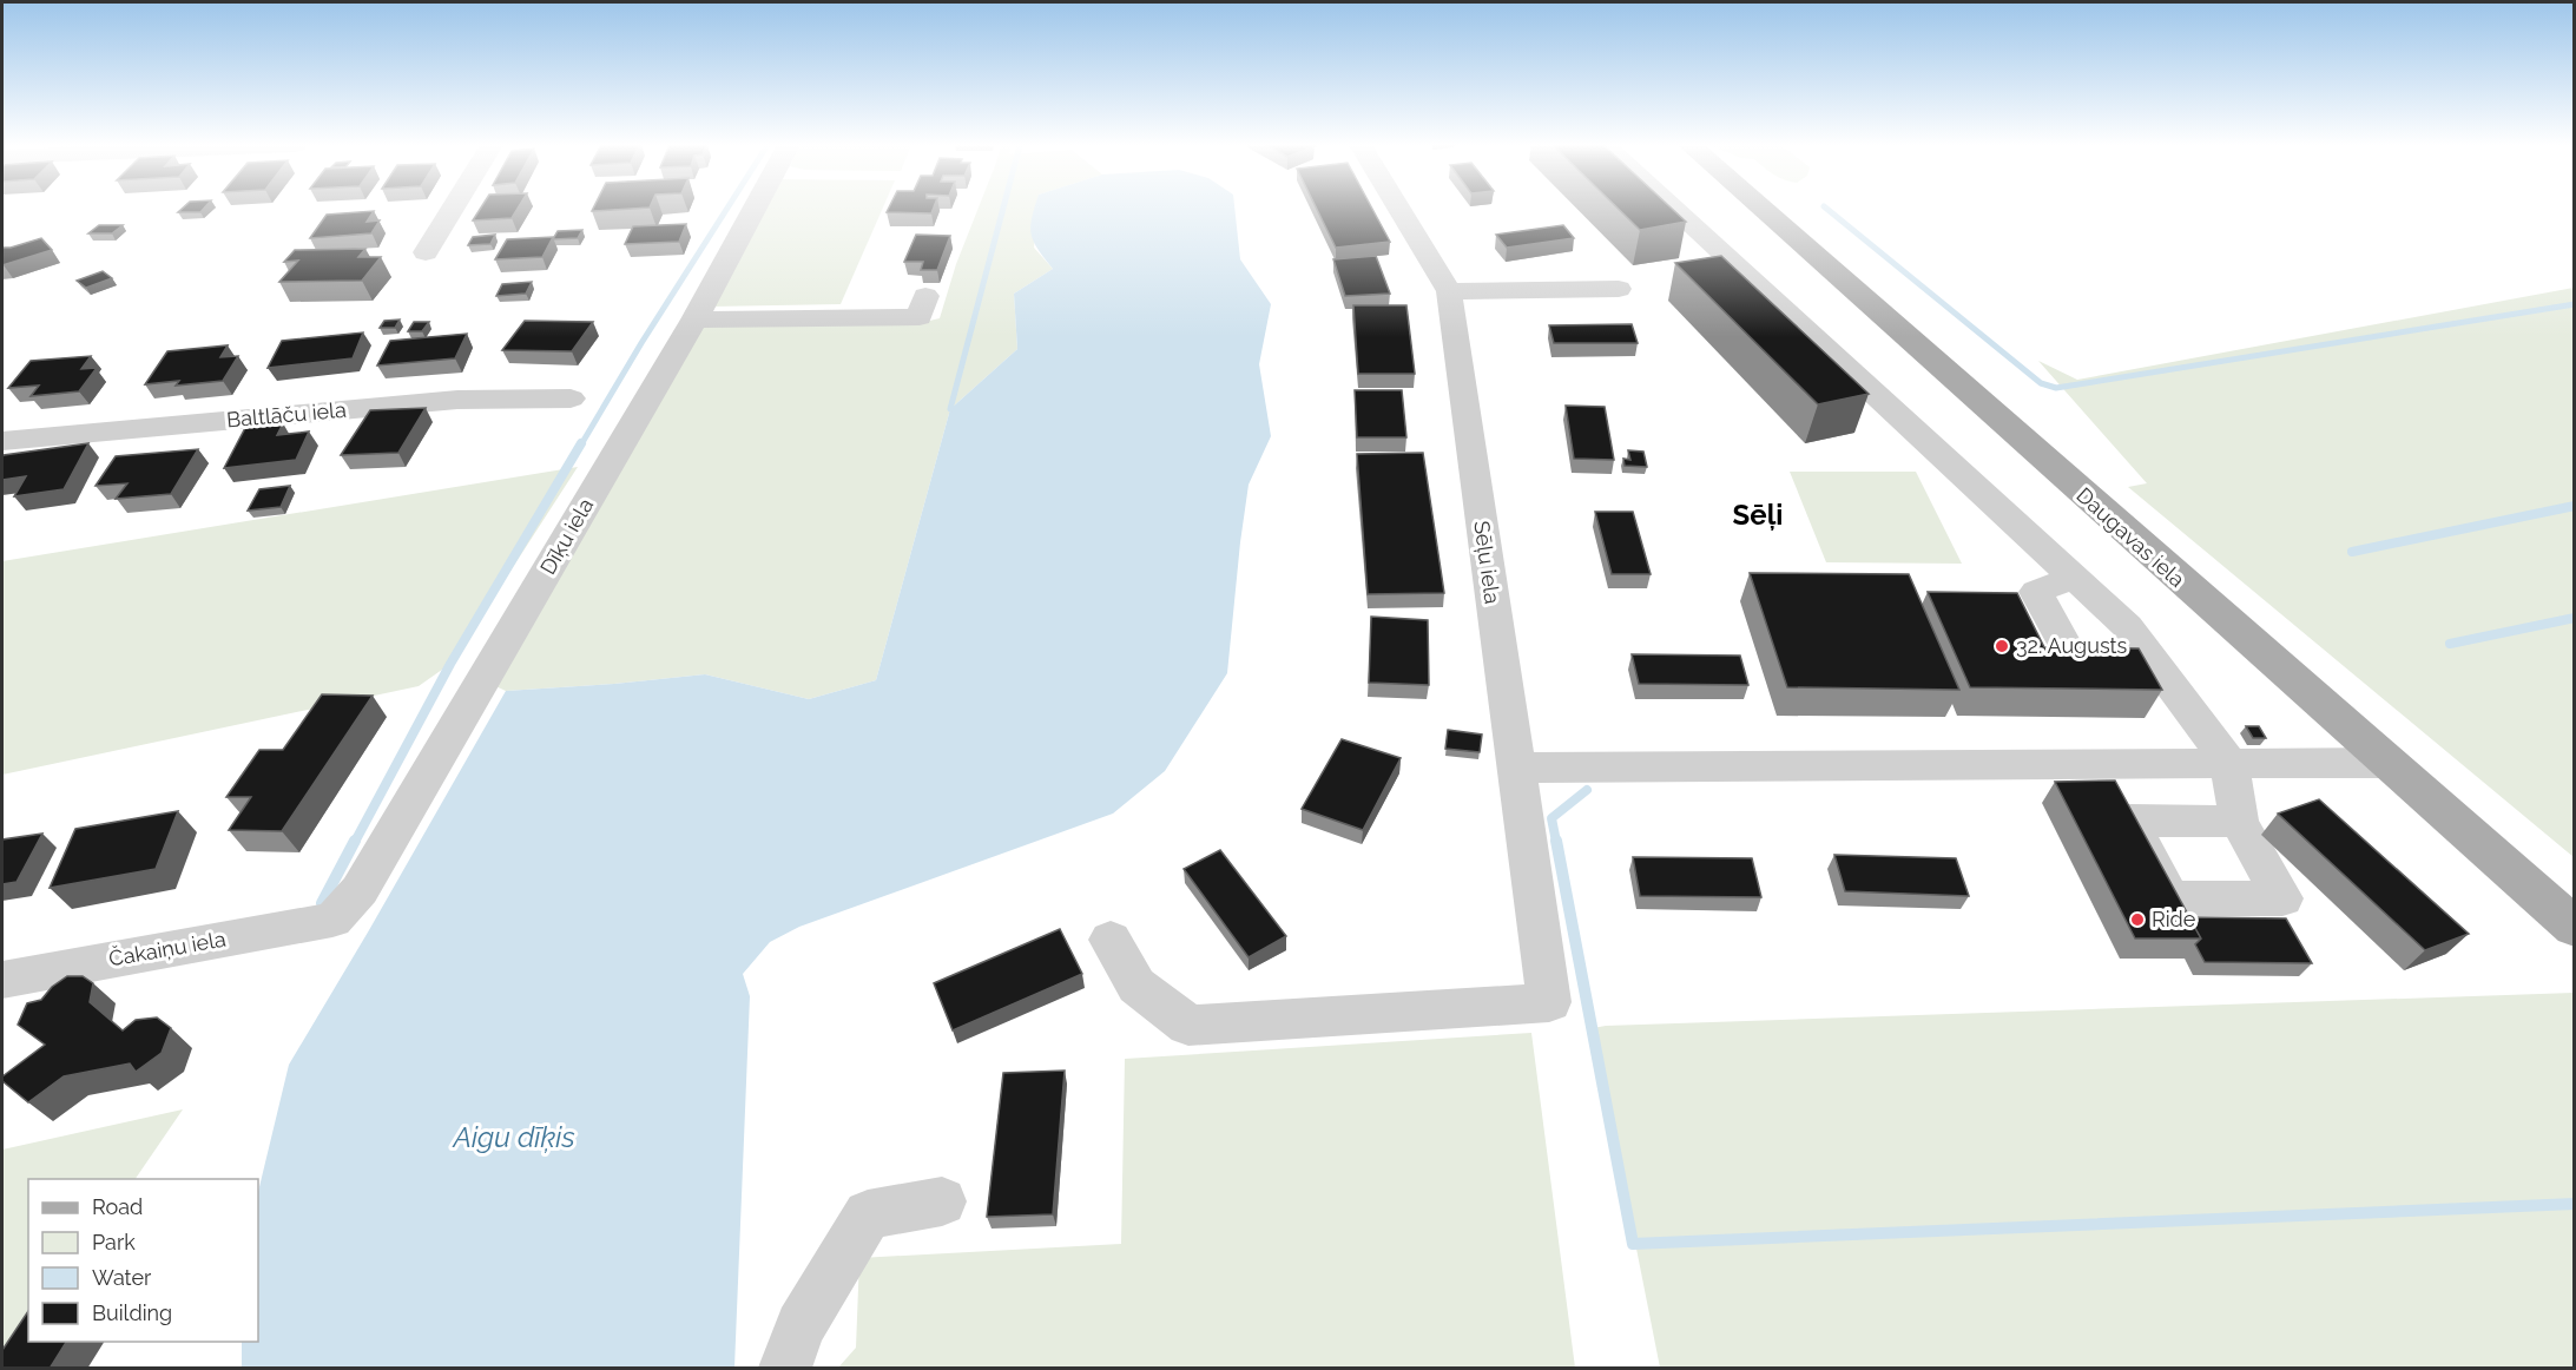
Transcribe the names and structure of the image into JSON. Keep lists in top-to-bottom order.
{
  "streets": {
    "main road": ["Daugavas iela"],
    "street": [
      "Baltlāču iela",
      "Dīķu iela",
      "Sēļu iela",
      "Čakaiņu iela"
    ]
  },
  "crossings": [
    ["Dīķu iela", "Čakaiņu iela"]
  ],
  "districts": ["Sēļi"],
  "water": ["Aigu dīķis"],
  "places": ["32. Augusts", "Ride"],
  "legend": [
    "Road",
    "Park",
    "Water",
    "Building"
  ]
}
